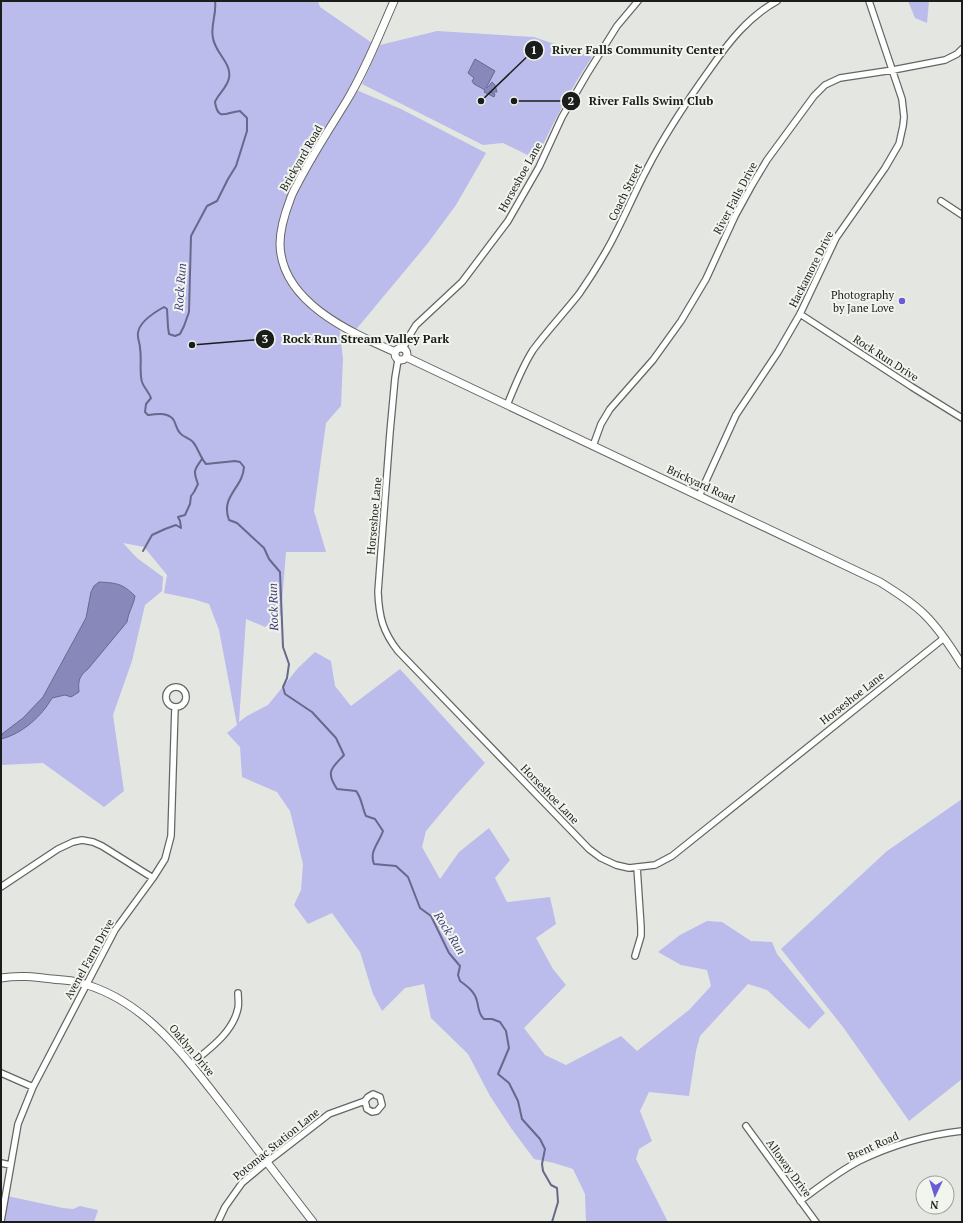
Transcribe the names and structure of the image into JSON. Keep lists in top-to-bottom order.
{
  "streets": {
    "street": [
      "Brickyard Road",
      "Horseshoe Lane",
      "Coach Street",
      "River Falls Drive",
      "Hackamore Drive",
      "Rock Run Drive",
      "Avenel Farm Drive",
      "Oaklyn Drive",
      "Potomac Station Lane",
      "Brent Road",
      "Alloway Drive"
    ]
  },
  "crossings": [
    ["Brickyard Road", "Horseshoe Lane"],
    ["Brickyard Road", "Coach Street"],
    ["Brickyard Road", "River Falls Drive"],
    ["Brickyard Road", "Hackamore Drive"],
    ["River Falls Drive", "Hackamore Drive"],
    ["Hackamore Drive", "Rock Run Drive"],
    ["Avenel Farm Drive", "Oaklyn Drive"],
    ["Oaklyn Drive", "Potomac Station Lane"],
    ["Brent Road", "Alloway Drive"]
  ],
  "water": ["Rock Run"],
  "places": [
    "River Falls Community Center",
    "River Falls Swim Club",
    "Photography by Jane Love",
    "Rock Run Stream Valley Park"
  ],
  "north": "bottom"
}
